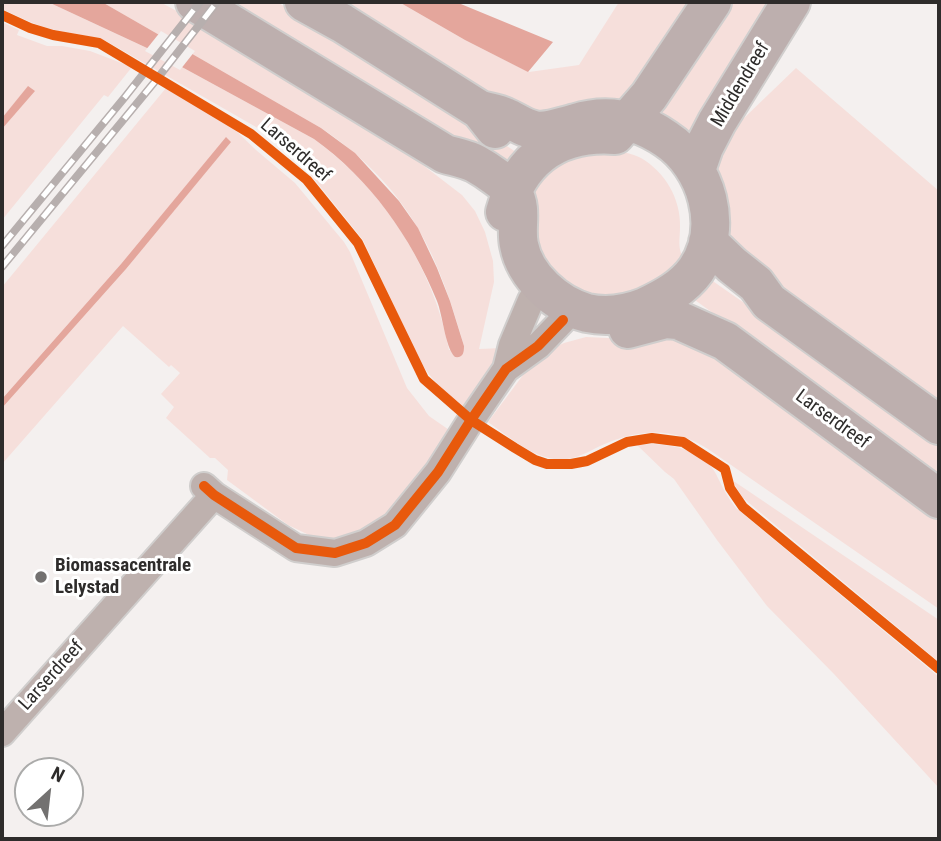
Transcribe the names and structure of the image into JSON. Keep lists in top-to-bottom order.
{
  "streets": {
    "main road": ["Middendreef", "Larserdreef"]
  },
  "places": ["Biomassacentrale Lelystad"],
  "north": "top right"
}
